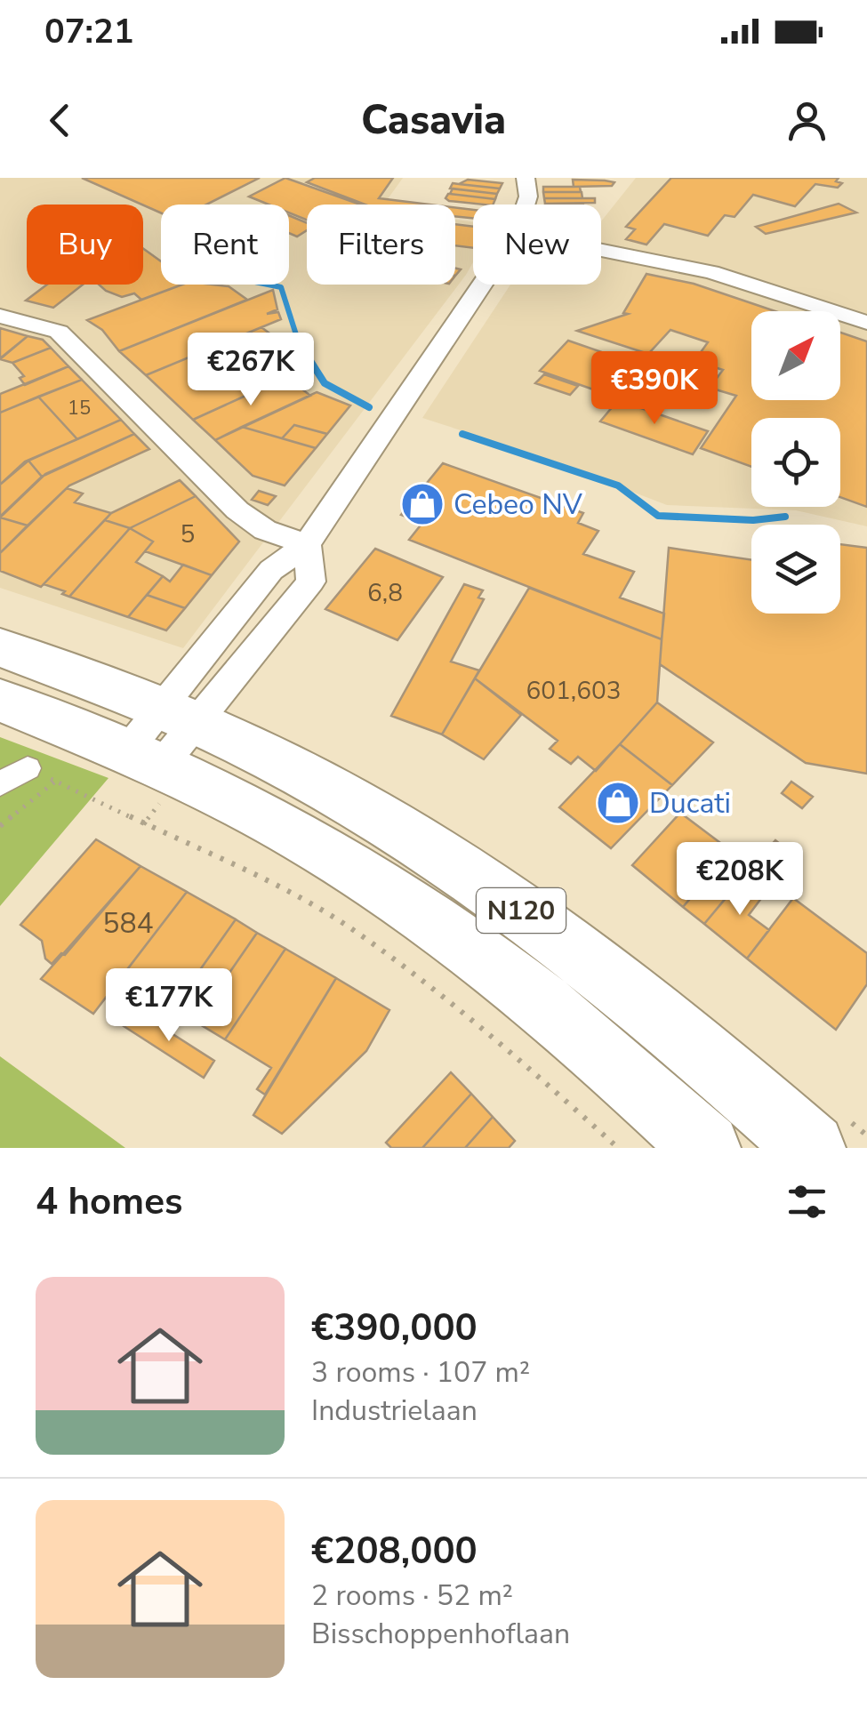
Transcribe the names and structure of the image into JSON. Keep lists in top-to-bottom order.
{
  "streets": {
    "main road": ["N120"]
  },
  "places": {
    "shop": ["Cebeo NV", "Ducati"]
  },
  "house_numbers": [
    "15",
    "5",
    "6,8",
    "601,603",
    "584"
  ],
  "north": "top right",
  "page": {
    "status": "07:21",
    "header": "Casavia",
    "chip": [
      "Buy",
      "Rent",
      "Filters",
      "New"
    ],
    "price": [
      "€267K",
      "€390K",
      "€208K",
      "€177K"
    ],
    "heading": "4 homes",
    "list": [
      {
        "name": "€390,000",
        "note": "3 rooms · 107 m² · Industrielaan"
      },
      {
        "name": "€208,000",
        "note": "2 rooms · 52 m² · Bisschoppenhoflaan"
      }
    ]
  }
}
